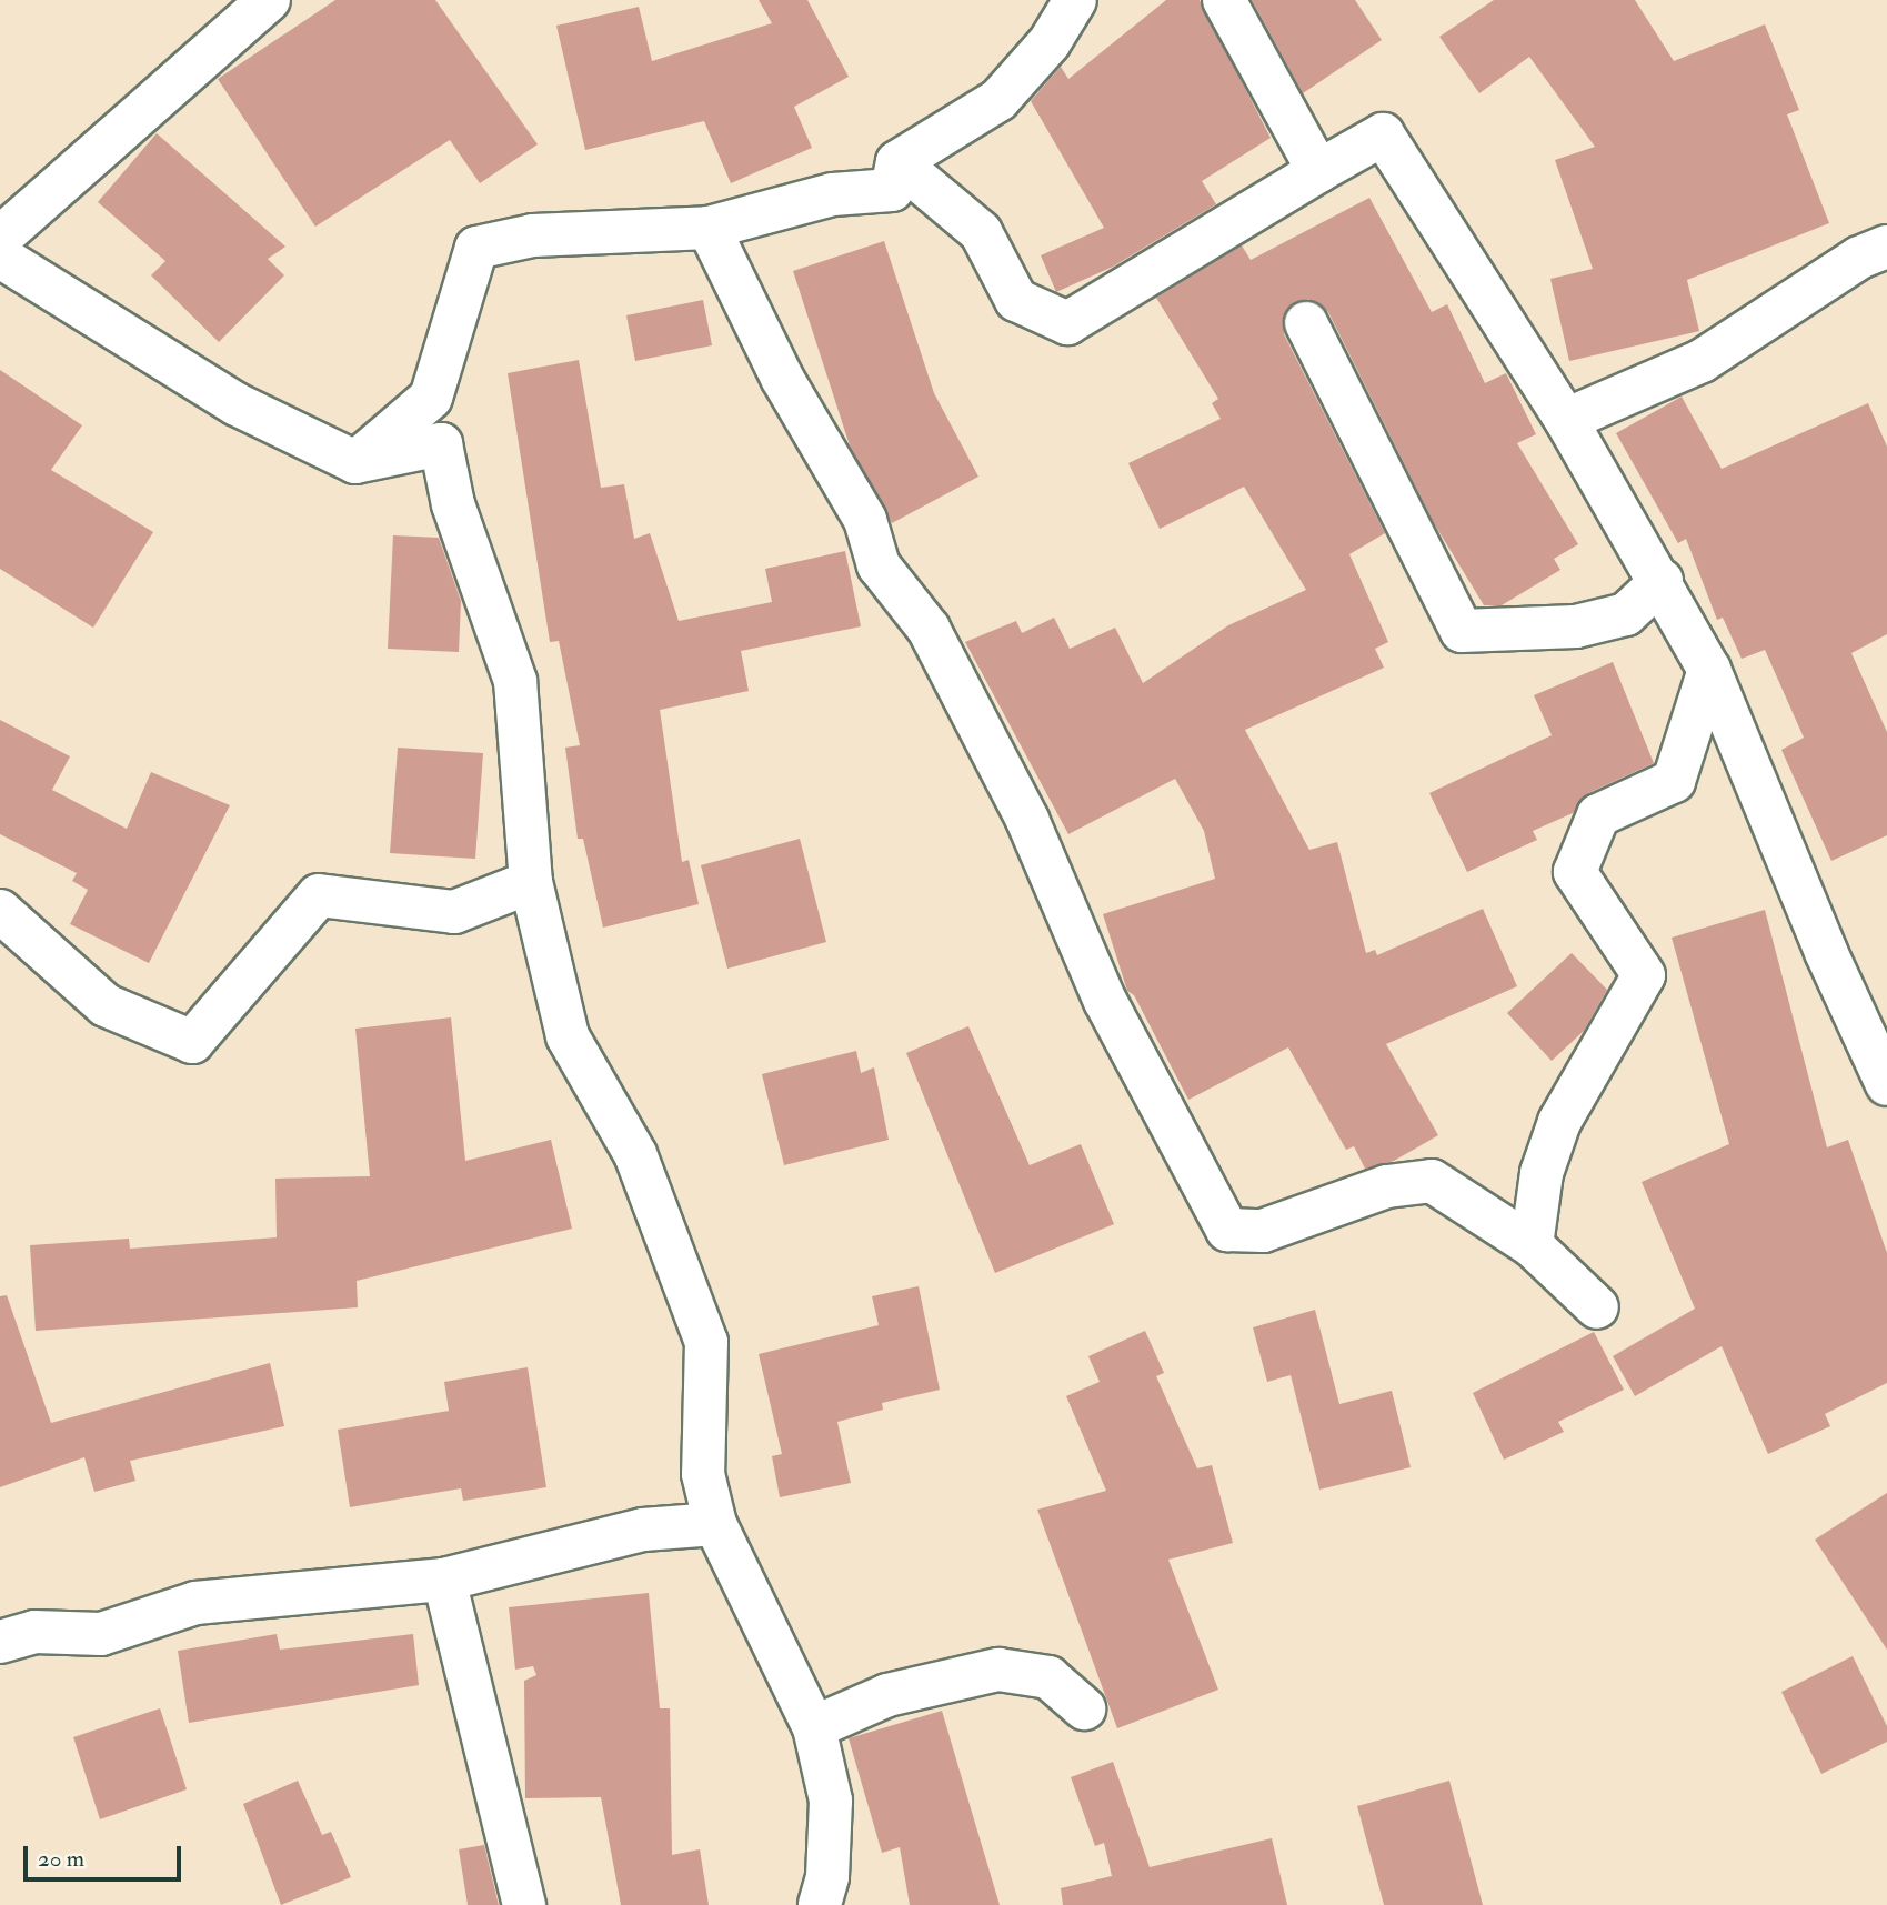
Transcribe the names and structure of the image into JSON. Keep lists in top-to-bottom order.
{
  "scale_bar": "20 m"
}
